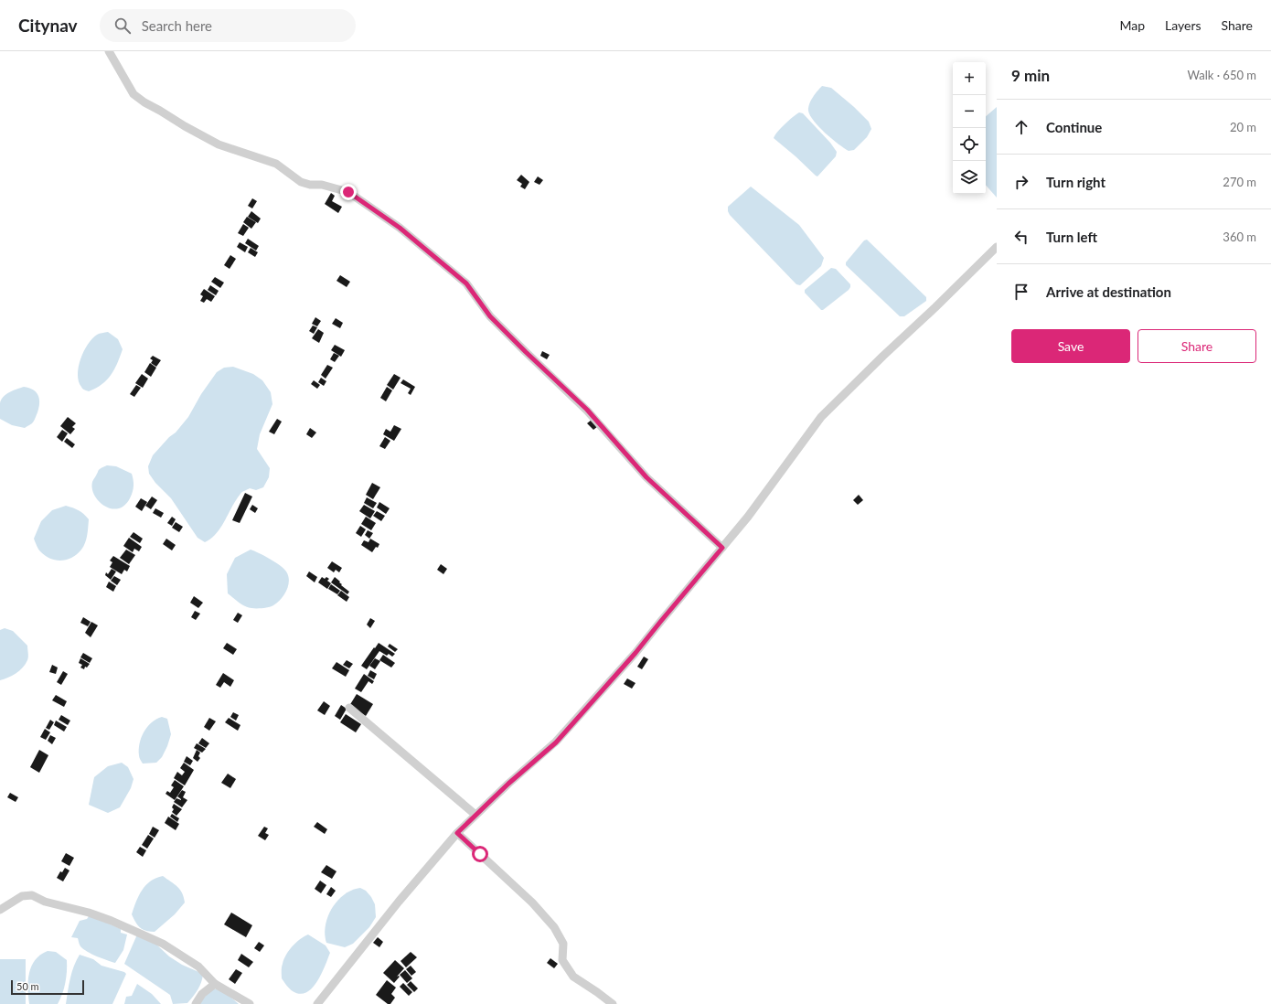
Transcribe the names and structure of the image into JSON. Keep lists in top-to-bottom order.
{
  "scale_bar": "50 m",
  "page": {
    "header": "Citynav",
    "search": "Search here",
    "nav": ["Map", "Layers", "Share"],
    "heading": ["9 min", "Walk · 650 m"],
    "map_buttons": ["+", "−"],
    "list": [
      ["Continue", "20 m"],
      ["Turn right", "270 m"],
      ["Turn left", "360 m"],
      "Arrive at destination"
    ],
    "buttons": ["Save", "Share"],
    "scale": "50 m"
  }
}
